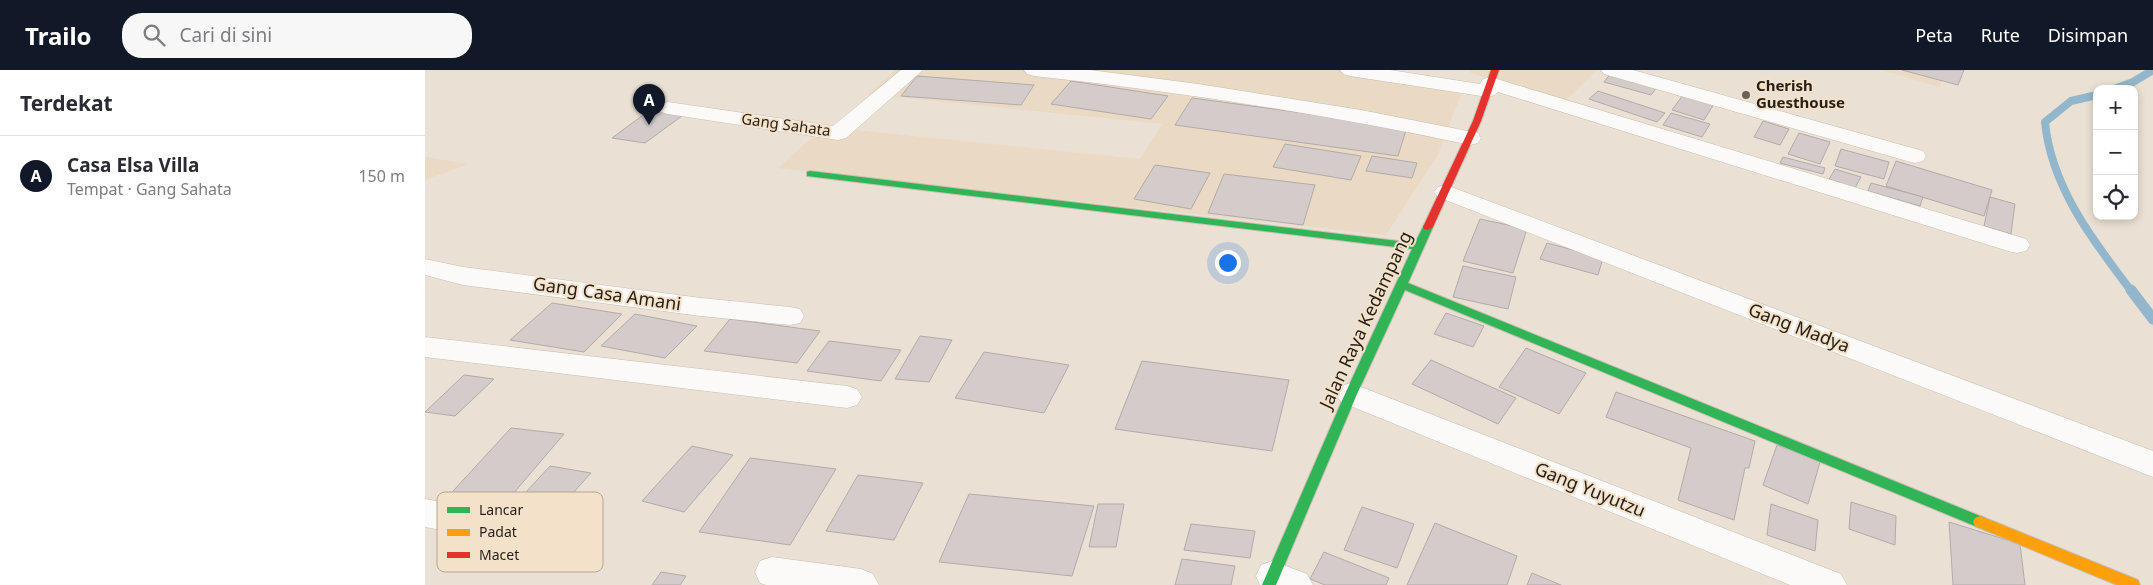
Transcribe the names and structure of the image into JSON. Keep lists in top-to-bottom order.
{
  "streets": {
    "street": [
      "Gang Sahata",
      "Gang Casa Amani",
      "Jalan Raya Kedampang",
      "Gang Madya",
      "Gang Yuyutzu"
    ]
  },
  "crossings": [
    ["Jalan Raya Kedampang", "Gang Madya"],
    ["Jalan Raya Kedampang", "Gang Yuyutzu"]
  ],
  "places": ["Cherish Guesthouse"],
  "legend": ["Lancar", "Padat", "Macet"],
  "page": {
    "header": "Trailo",
    "search": "Cari di sini",
    "nav": ["Peta", "Rute", "Disimpan"],
    "heading": "Terdekat",
    "pins": "A",
    "map_buttons": ["+", "−"],
    "list": [
      {
        "mark": "A",
        "name": "Casa Elsa Villa",
        "note": "Tempat · Gang Sahata",
        "value": "150 m"
      }
    ]
  }
}
